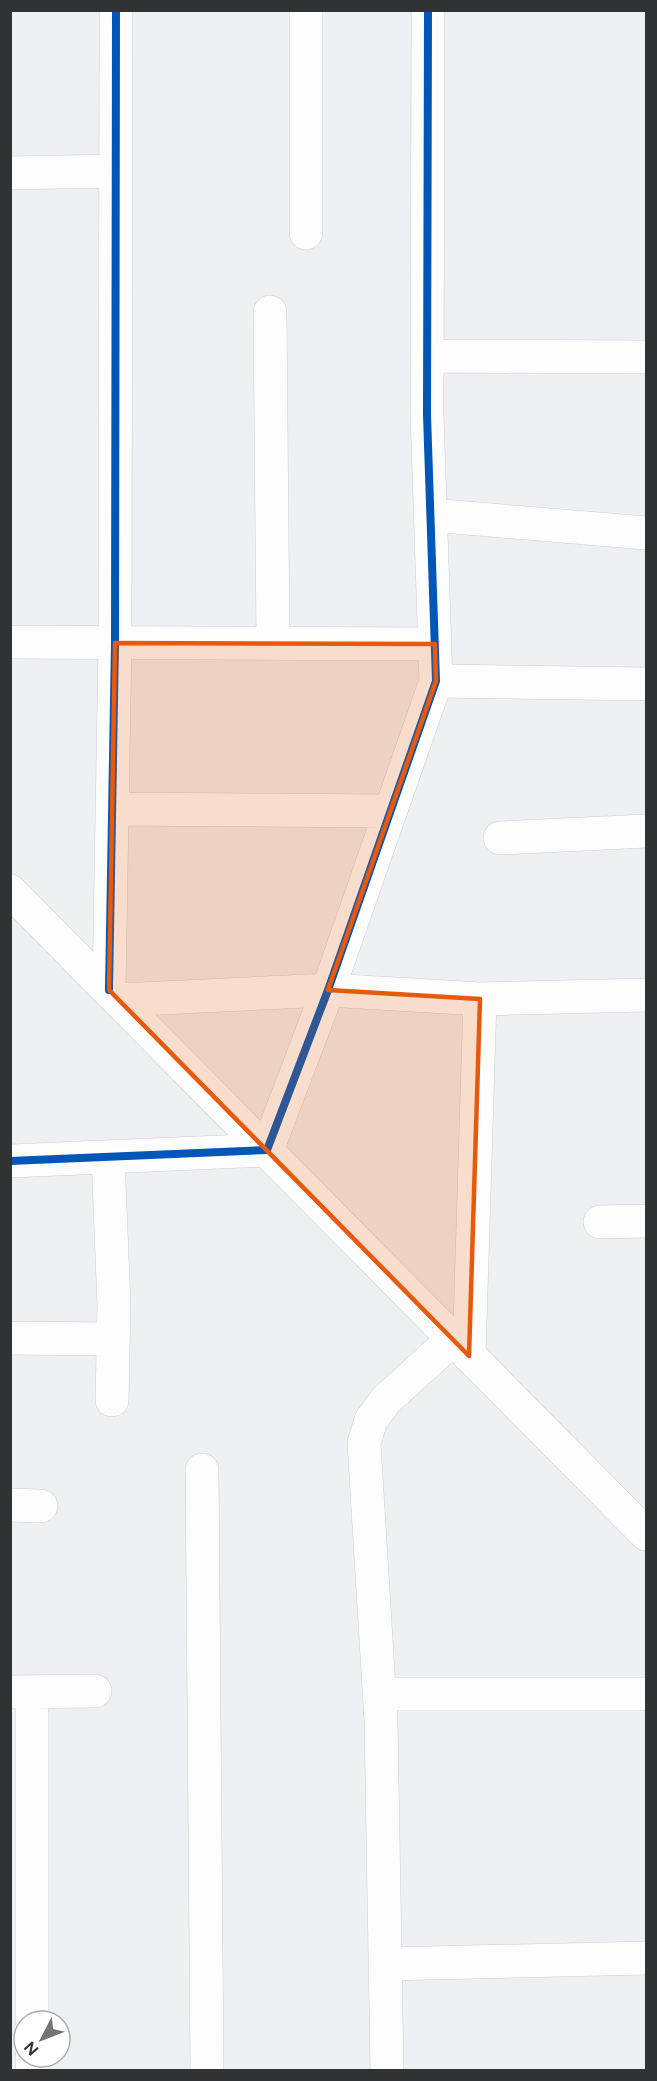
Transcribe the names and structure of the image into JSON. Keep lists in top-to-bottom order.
{
  "north": "bottom left"
}
